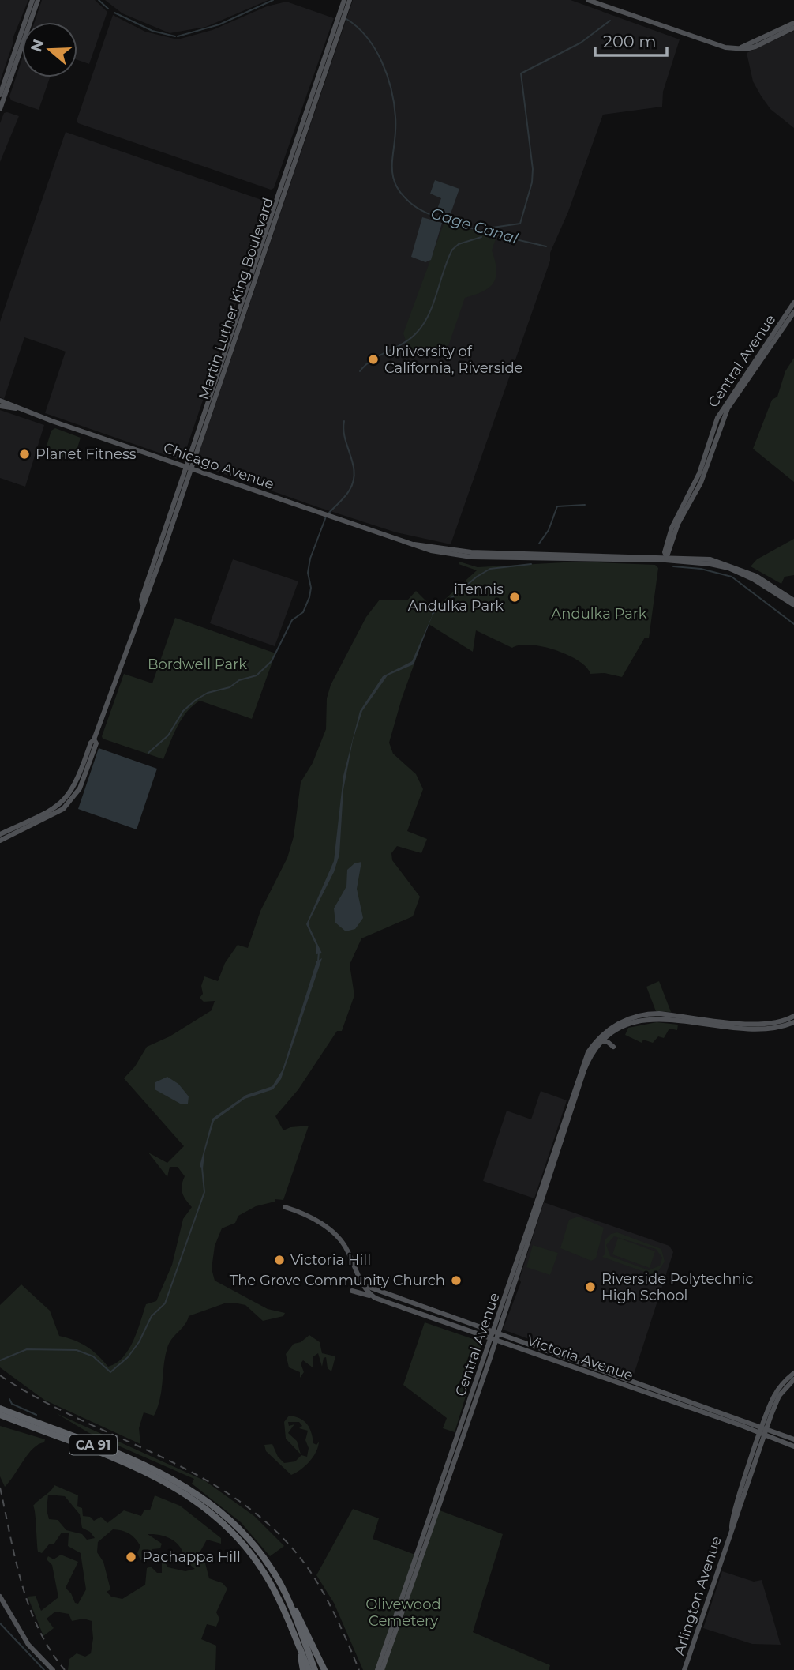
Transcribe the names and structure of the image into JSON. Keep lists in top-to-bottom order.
{
  "streets": {
    "highway": ["CA 91"],
    "main road": [
      "Martin Luther King Boulevard",
      "Central Avenue",
      "Chicago Avenue",
      "Victoria Avenue",
      "Arlington Avenue"
    ]
  },
  "crossings": [
    ["Martin Luther King Boulevard", "Chicago Avenue"],
    ["Central Avenue", "Chicago Avenue"],
    ["Central Avenue", "Victoria Avenue"],
    ["Victoria Avenue", "Arlington Avenue"]
  ],
  "water": ["Gage Canal"],
  "parks": ["Andulka Park", "Bordwell Park", "Olivewood Cemetery"],
  "places": [
    "University of California, Riverside",
    "Planet Fitness",
    "iTennis Andulka Park",
    "Victoria Hill",
    "The Grove Community Church",
    "Riverside Polytechnic High School",
    "Pachappa Hill"
  ],
  "scale_bar": "200 m",
  "north": "left"
}
